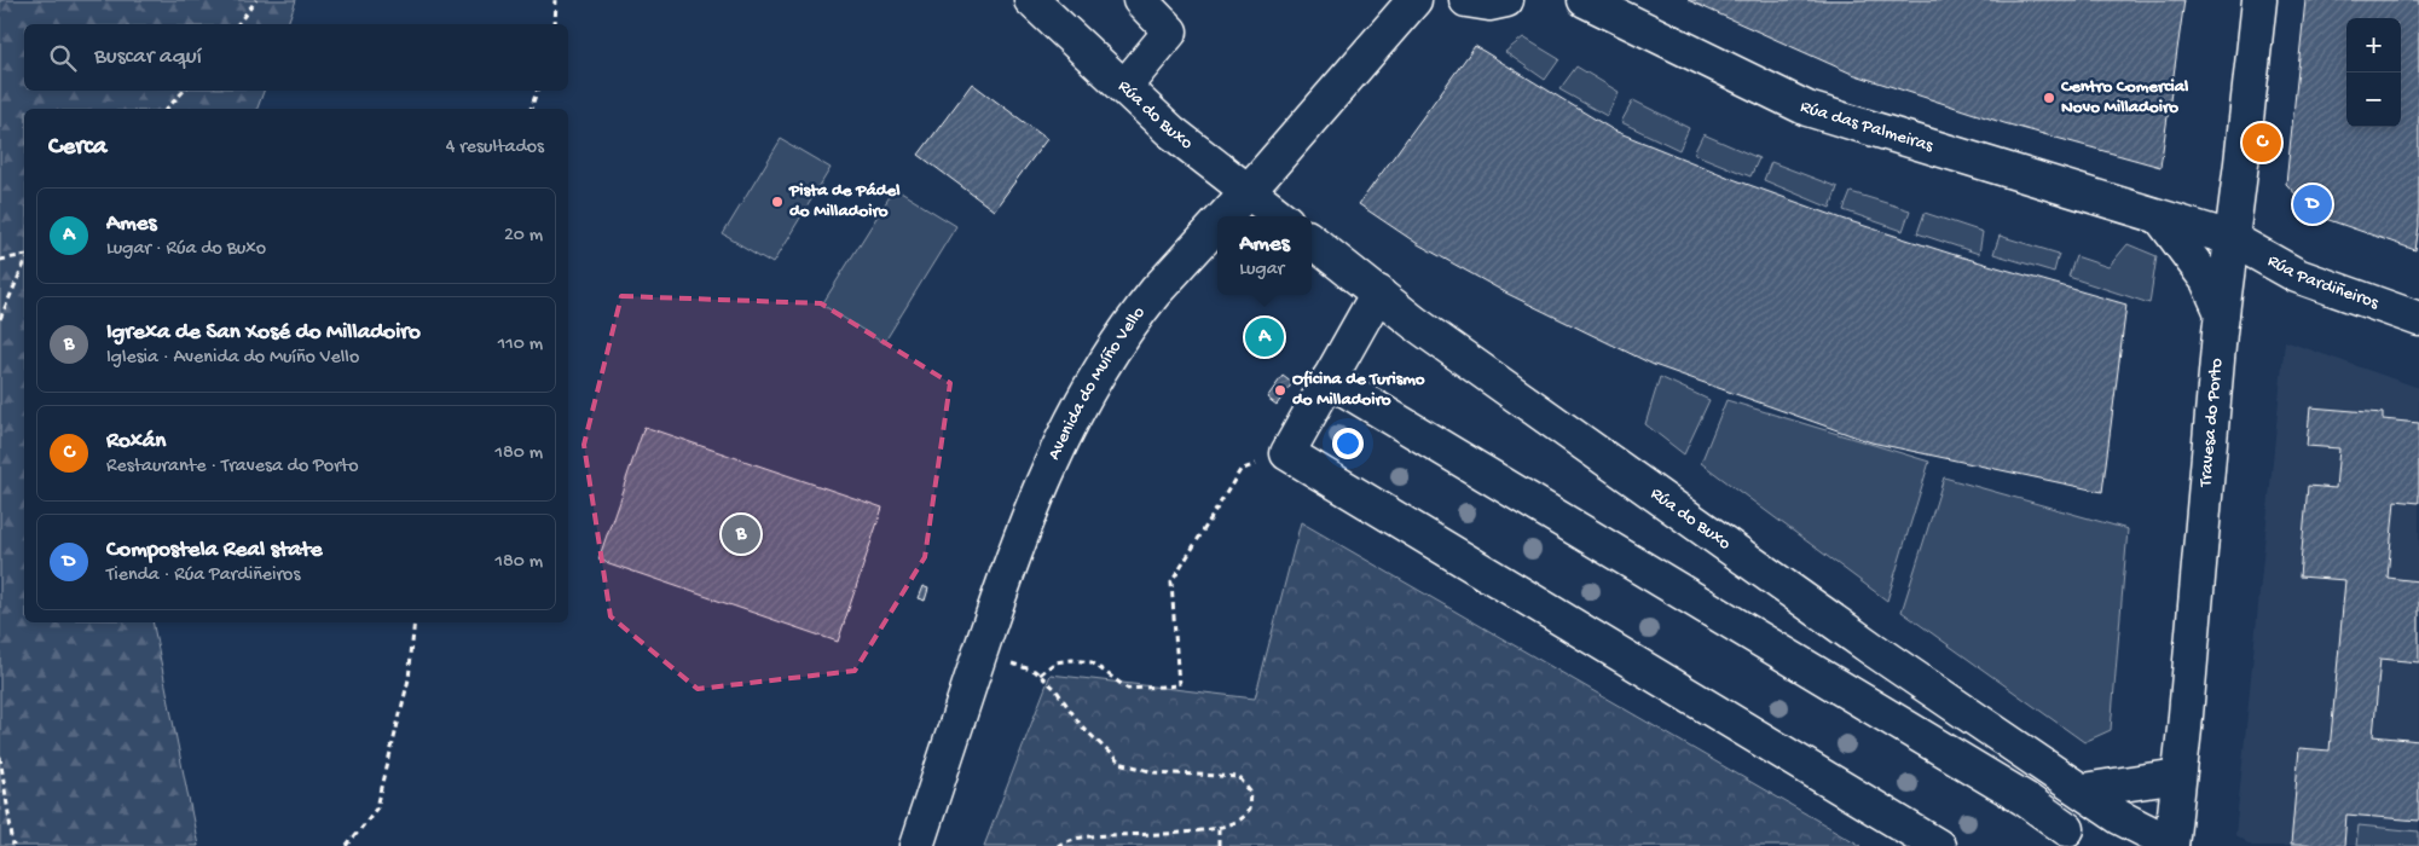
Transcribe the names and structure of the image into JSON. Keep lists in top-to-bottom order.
{
  "streets": {
    "street": [
      "Rúa do Buxo",
      "Rúa das Palmeiras",
      "Rúa Pardiñeiros",
      "Avenida do Muíño Vello",
      "Travesa do Porto"
    ]
  },
  "crossings": [
    ["Rúa do Buxo", "Avenida do Muíño Vello"],
    ["Rúa do Buxo", "Travesa do Porto"],
    ["Rúa das Palmeiras", "Rúa Pardiñeiros"],
    ["Rúa das Palmeiras", "Travesa do Porto"],
    ["Rúa Pardiñeiros", "Travesa do Porto"]
  ],
  "places": ["Centro Comercial Novo Milladoiro", "Pista de Pádel do Milladoiro", "Oficina de Turismo do Milladoiro"],
  "page": {
    "map_buttons": ["+", "−"],
    "search": "Buscar aquí",
    "heading": ["Cerca", "4 resultados"],
    "pins": [
      "C",
      "D",
      "A",
      "B"
    ],
    "list": [
      {
        "mark": "A",
        "name": "Ames",
        "note": "Lugar · Rúa do Buxo",
        "value": "20 m"
      },
      {
        "mark": "B",
        "name": "Igrexa de San Xosé do Milladoiro",
        "note": "Iglesia · Avenida do Muíño Vello",
        "value": "110 m"
      },
      {
        "mark": "C",
        "name": "Roxán",
        "note": "Restaurante · Travesa do Porto",
        "value": "180 m"
      },
      {
        "mark": "D",
        "name": "Compostela Real state",
        "note": "Tienda · Rúa Pardiñeiros",
        "value": "180 m"
      }
    ],
    "popup": ["Ames", "Lugar"]
  }
}
